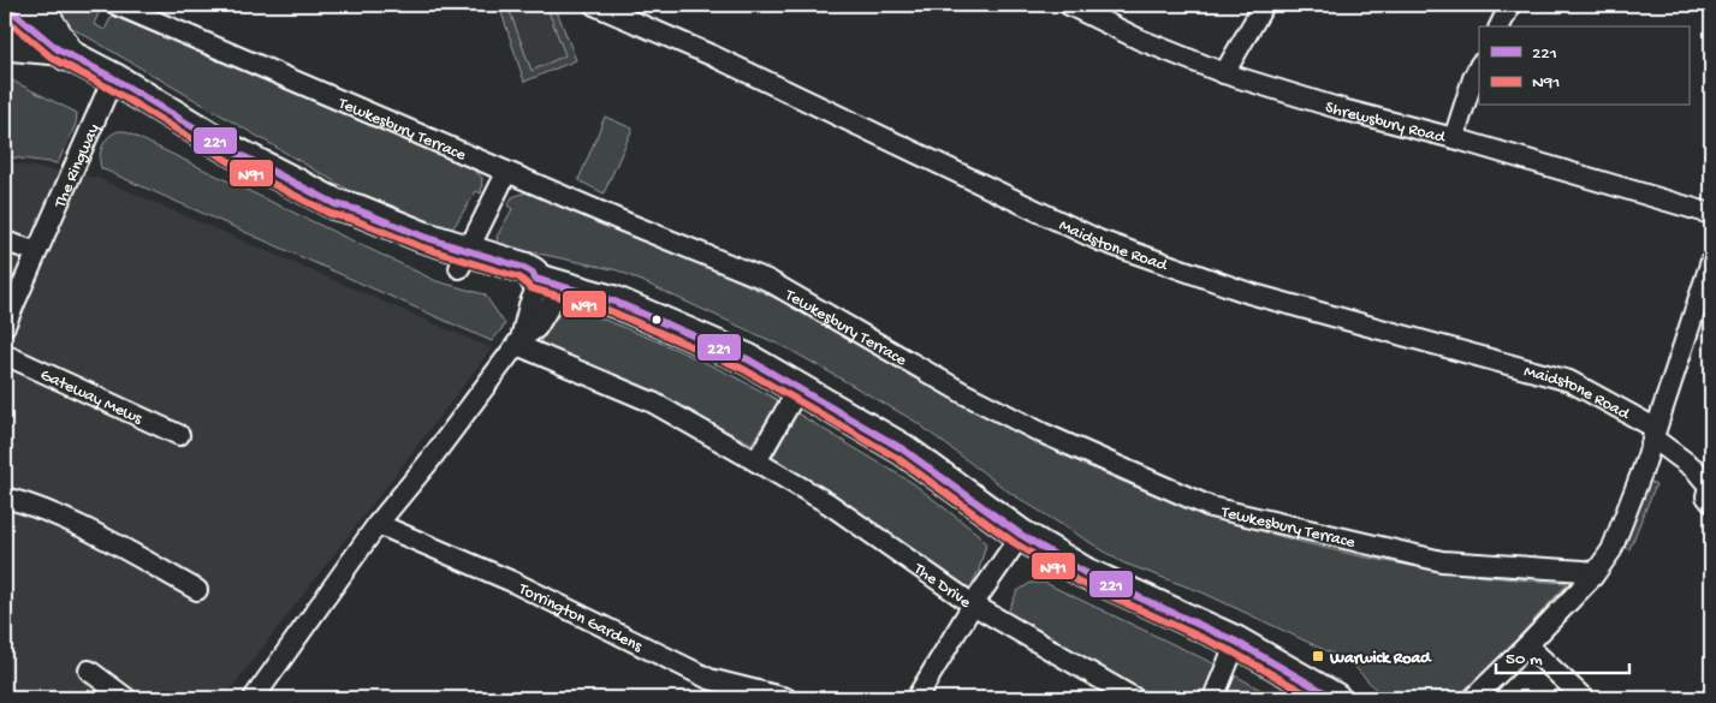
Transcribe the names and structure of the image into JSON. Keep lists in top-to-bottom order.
{
  "streets": {
    "street": [
      "Shrewsbury Road",
      "Tewkesbury Terrace",
      "The Ringway",
      "Maidstone Road",
      "Gateway Mews",
      "The Drive",
      "Torrington Gardens"
    ]
  },
  "places": {
    "transit": ["Warwick Road"]
  },
  "lines": ["transit line 221", "transit line N91"],
  "legend": ["221", "N91"],
  "scale_bar": "50 m"
}
